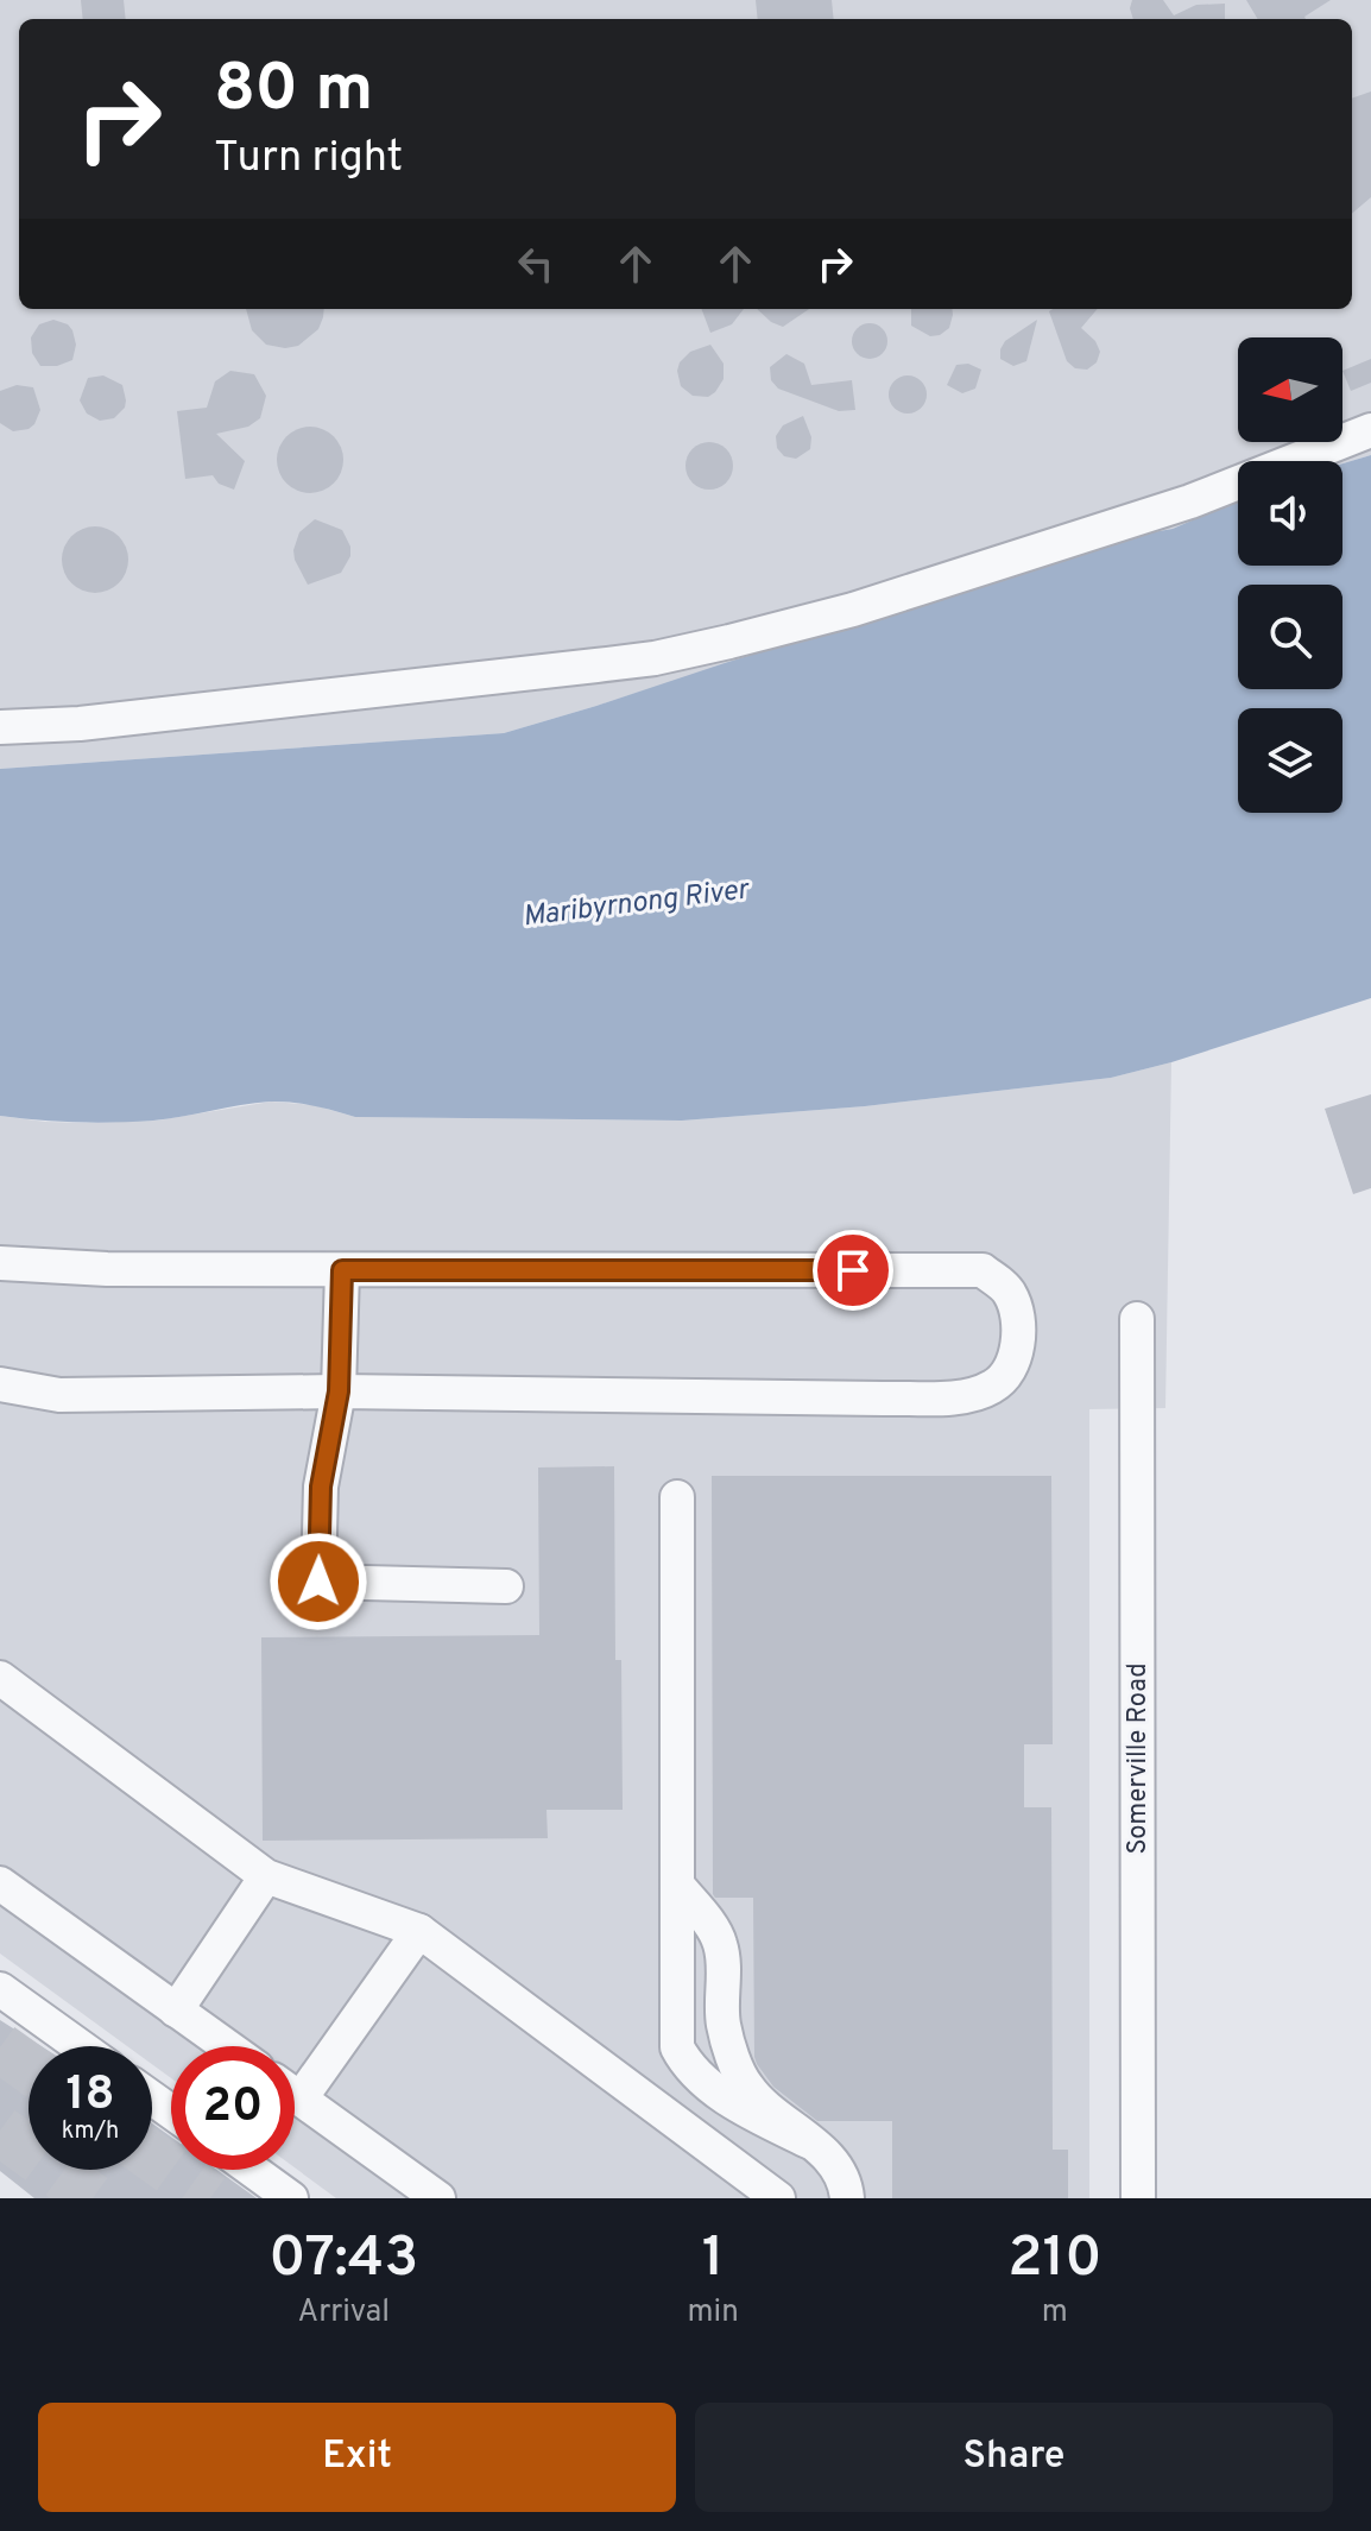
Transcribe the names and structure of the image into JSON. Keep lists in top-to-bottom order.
{
  "streets": {
    "street": ["Somerville Road"]
  },
  "water": ["Maribyrnong River"],
  "north": "left",
  "page": {
    "turn": ["80 m", "Turn right"],
    "speed": "18 km/h",
    "limit": "20",
    "eta": [
      "07:43",
      "Arrival",
      "1",
      "min",
      "210",
      "m"
    ],
    "buttons": ["Exit", "Share"]
  }
}
